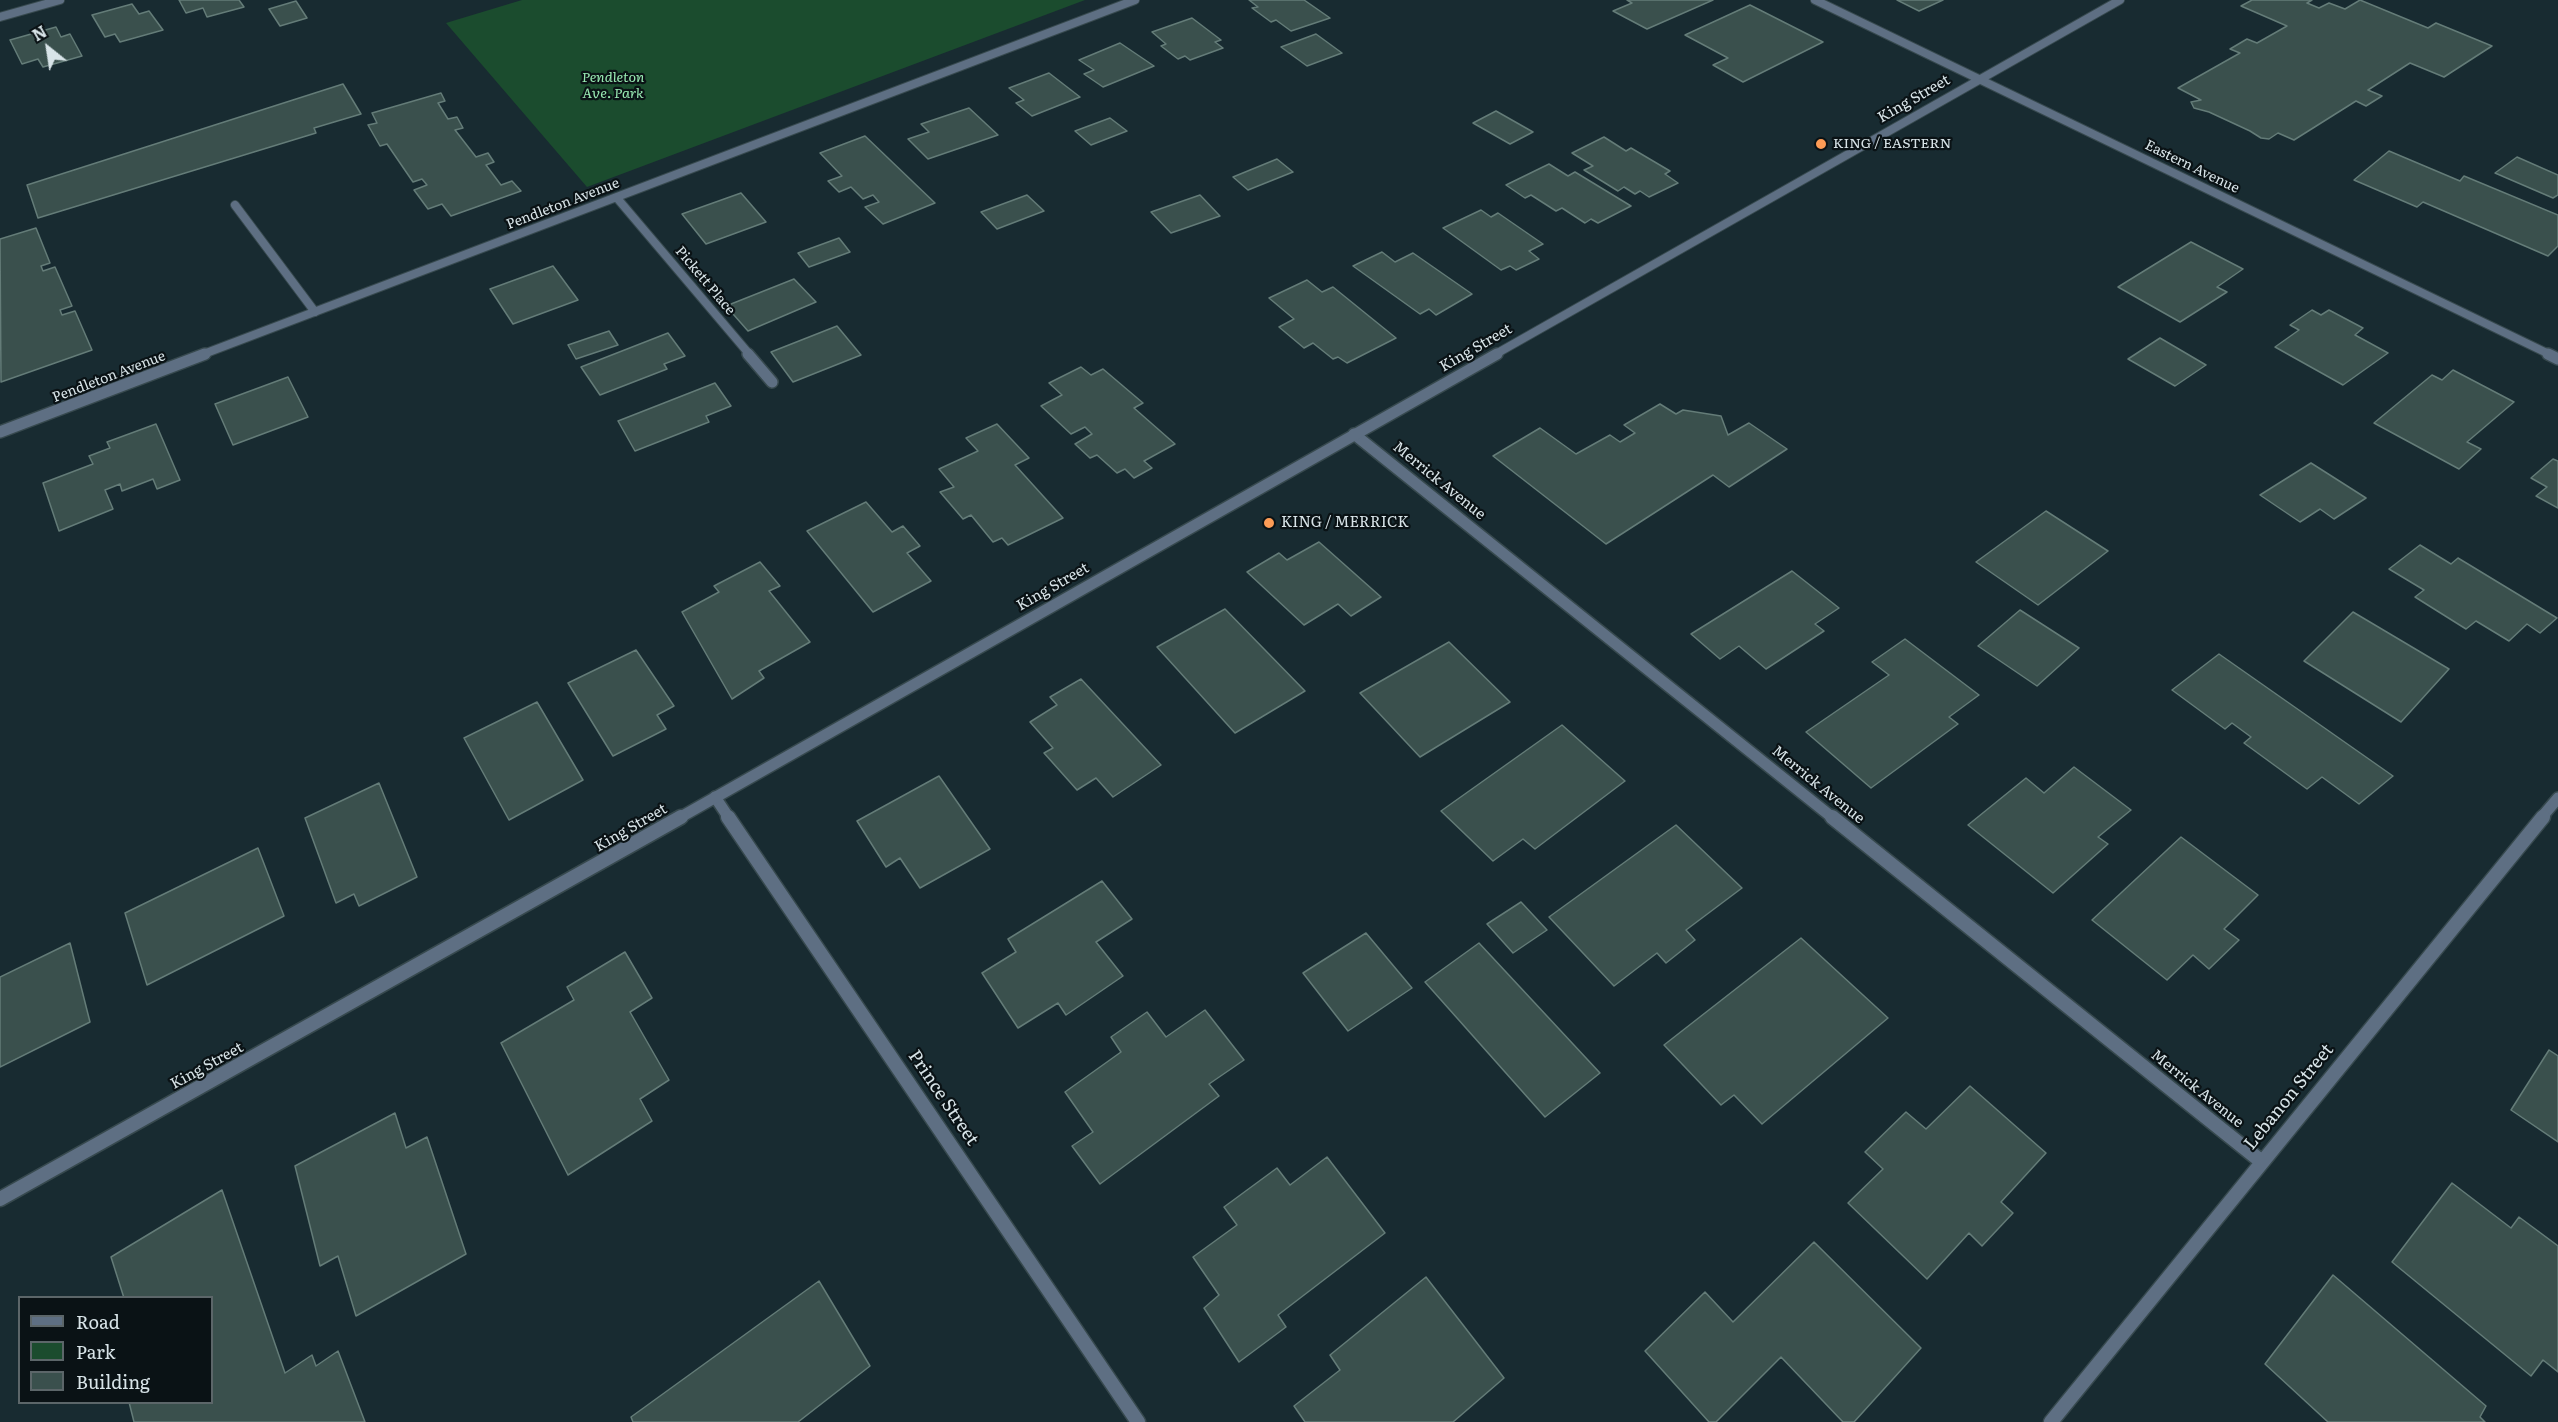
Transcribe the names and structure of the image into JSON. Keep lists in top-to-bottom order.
{
  "streets": {
    "street": [
      "King Street",
      "Eastern Avenue",
      "Pendleton Avenue",
      "Pickett Place",
      "Merrick Avenue",
      "Lebanon Street",
      "Prince Street"
    ]
  },
  "crossings": [
    ["King Street", "Eastern Avenue"],
    ["King Street", "Merrick Avenue"],
    ["King Street", "Prince Street"],
    ["Pendleton Avenue", "Pickett Place"],
    ["Merrick Avenue", "Lebanon Street"]
  ],
  "parks": ["Pendleton Ave. Park"],
  "places": ["KING / EASTERN", "KING / MERRICK"],
  "legend": ["Road", "Park", "Building"],
  "north": "top left"
}
